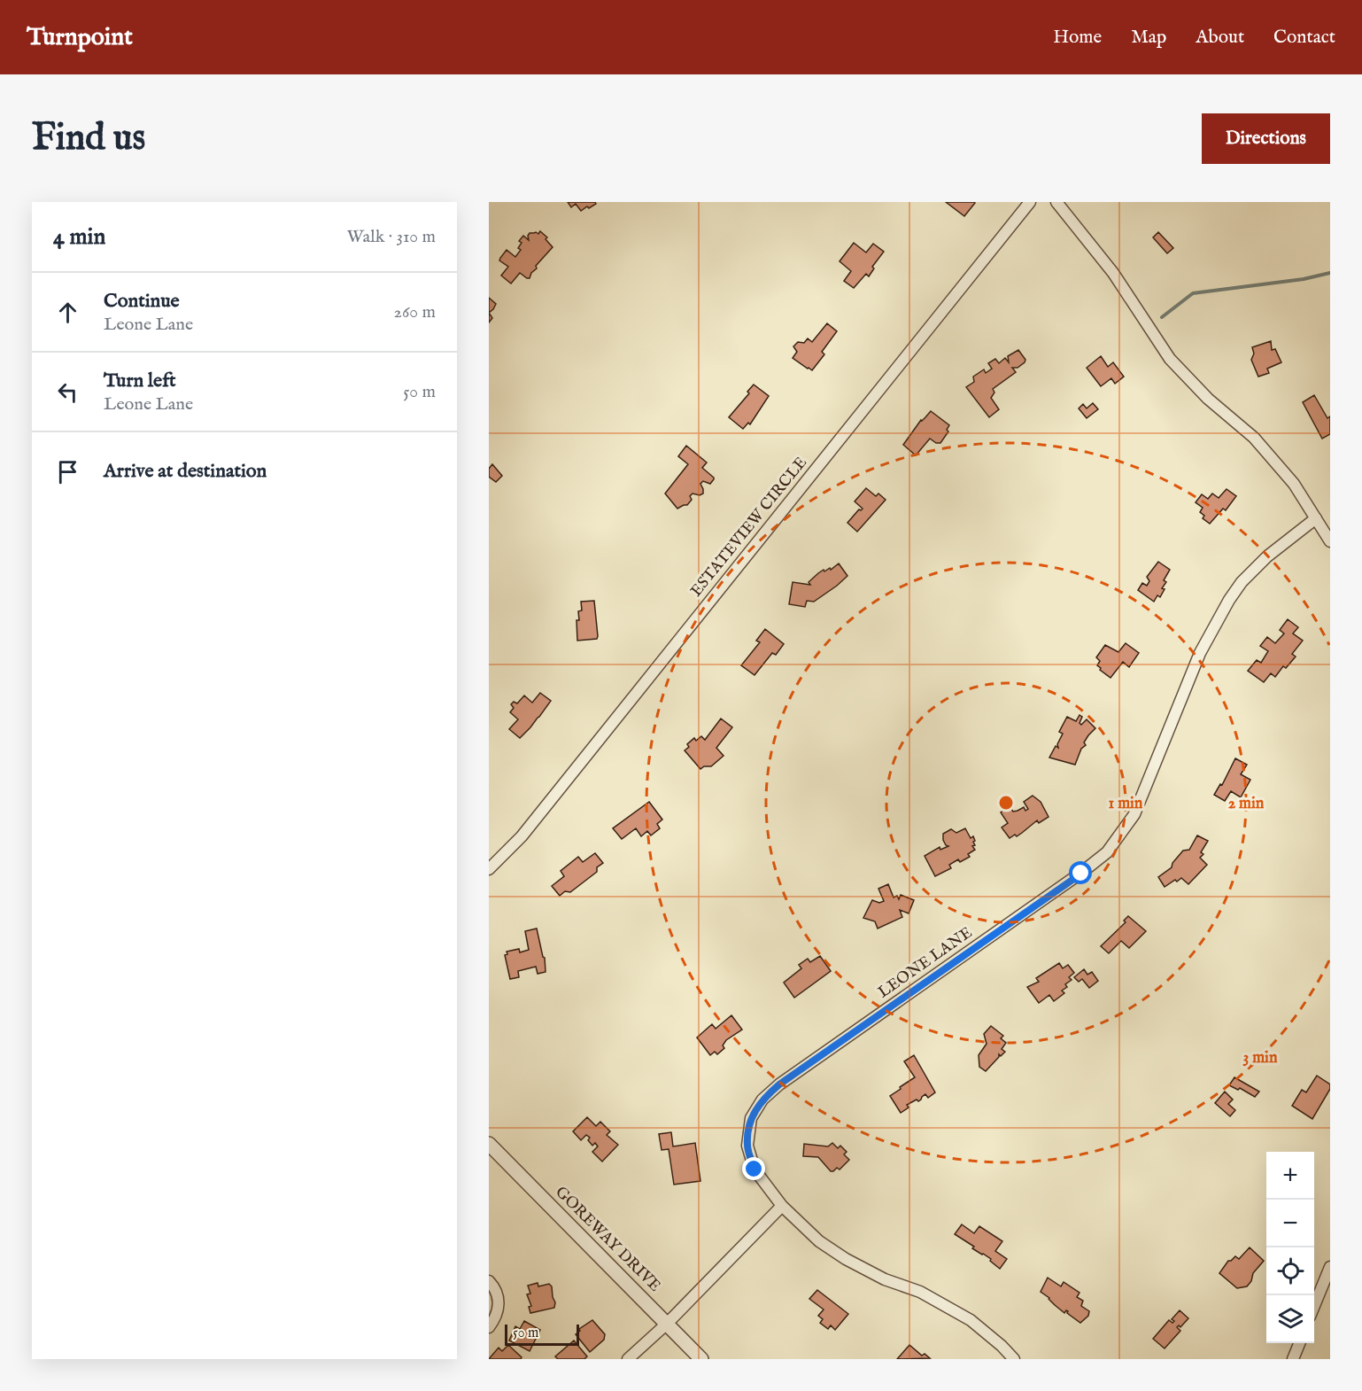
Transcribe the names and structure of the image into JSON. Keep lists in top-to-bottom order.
{
  "streets": {
    "street": ["ESTATEVIEW CIRCLE", "LEONE LANE", "GOREWAY DRIVE"]
  },
  "scale_bar": "50 m",
  "page": {
    "header": "Turnpoint",
    "nav": [
      "Home",
      "Map",
      "About",
      "Contact"
    ],
    "buttons": "Directions",
    "title": "Find us",
    "heading": ["4 min", "Walk · 310 m"],
    "list": [
      ["Continue", "Leone Lane", "260 m"],
      ["Turn left", "Leone Lane", "50 m"],
      "Arrive at destination"
    ],
    "map_buttons": ["+", "−"],
    "scale": "50 m"
  },
  "rings": ["1 min", "2 min", "3 min"]
}
